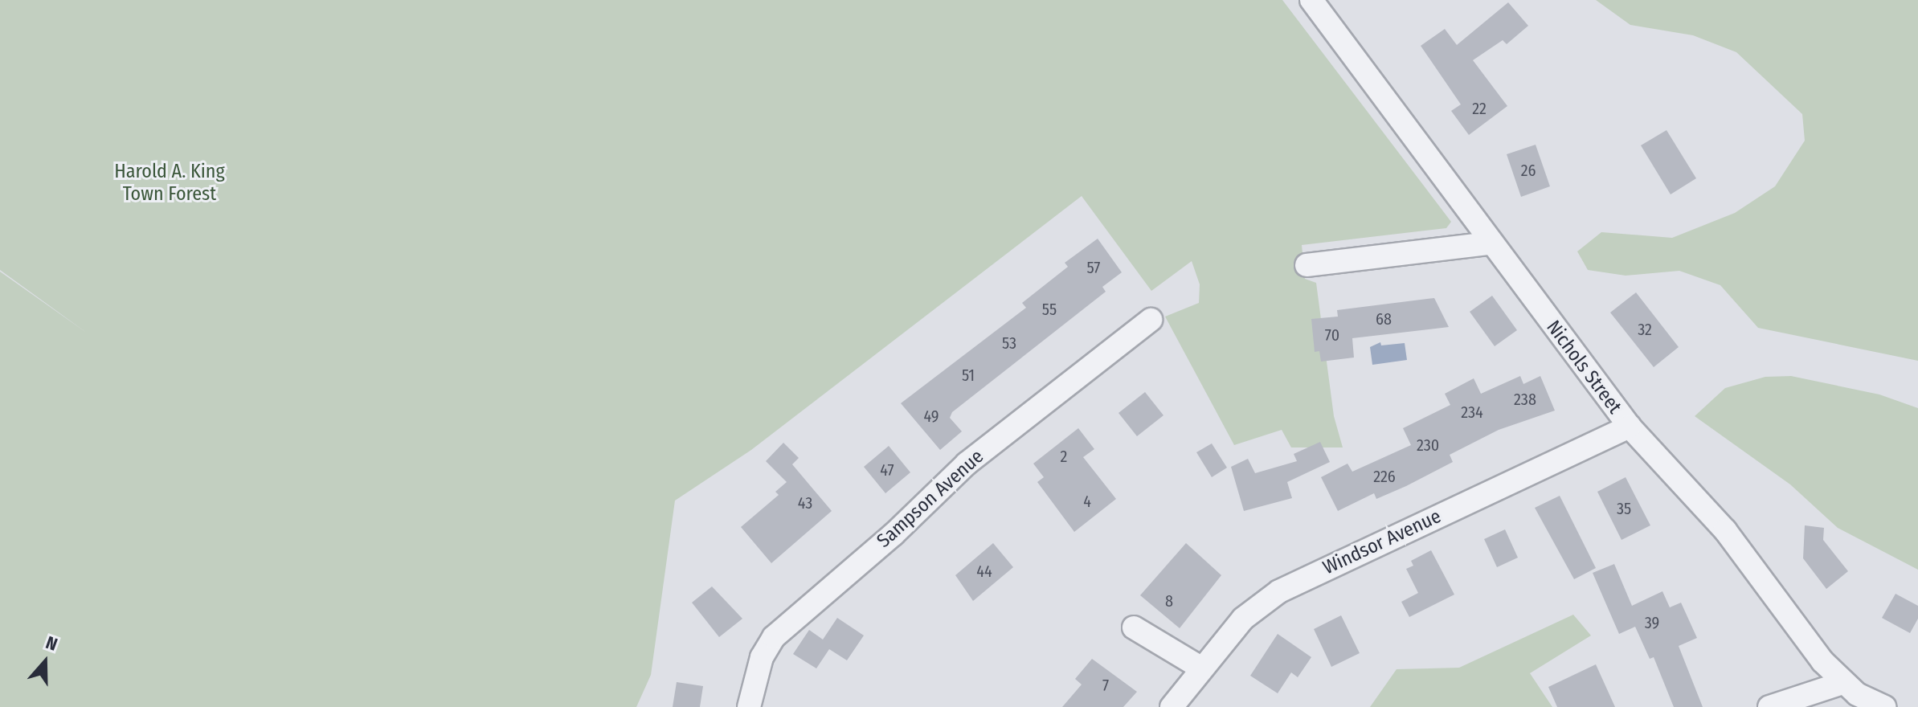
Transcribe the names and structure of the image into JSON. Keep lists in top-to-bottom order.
{
  "streets": {
    "street": ["Nichols Street", "Sampson Avenue", "Windsor Avenue"]
  },
  "crossings": [
    ["Nichols Street", "Windsor Avenue"]
  ],
  "parks": ["Harold A. King Town Forest"],
  "house_numbers": [
    "22",
    "26",
    "57",
    "55",
    "68",
    "32",
    "70",
    "53",
    "51",
    "238",
    "234",
    "49",
    "230",
    "2",
    "47",
    "226",
    "4",
    "43",
    "35",
    "44",
    "8",
    "39",
    "7"
  ],
  "north": "top"
}
